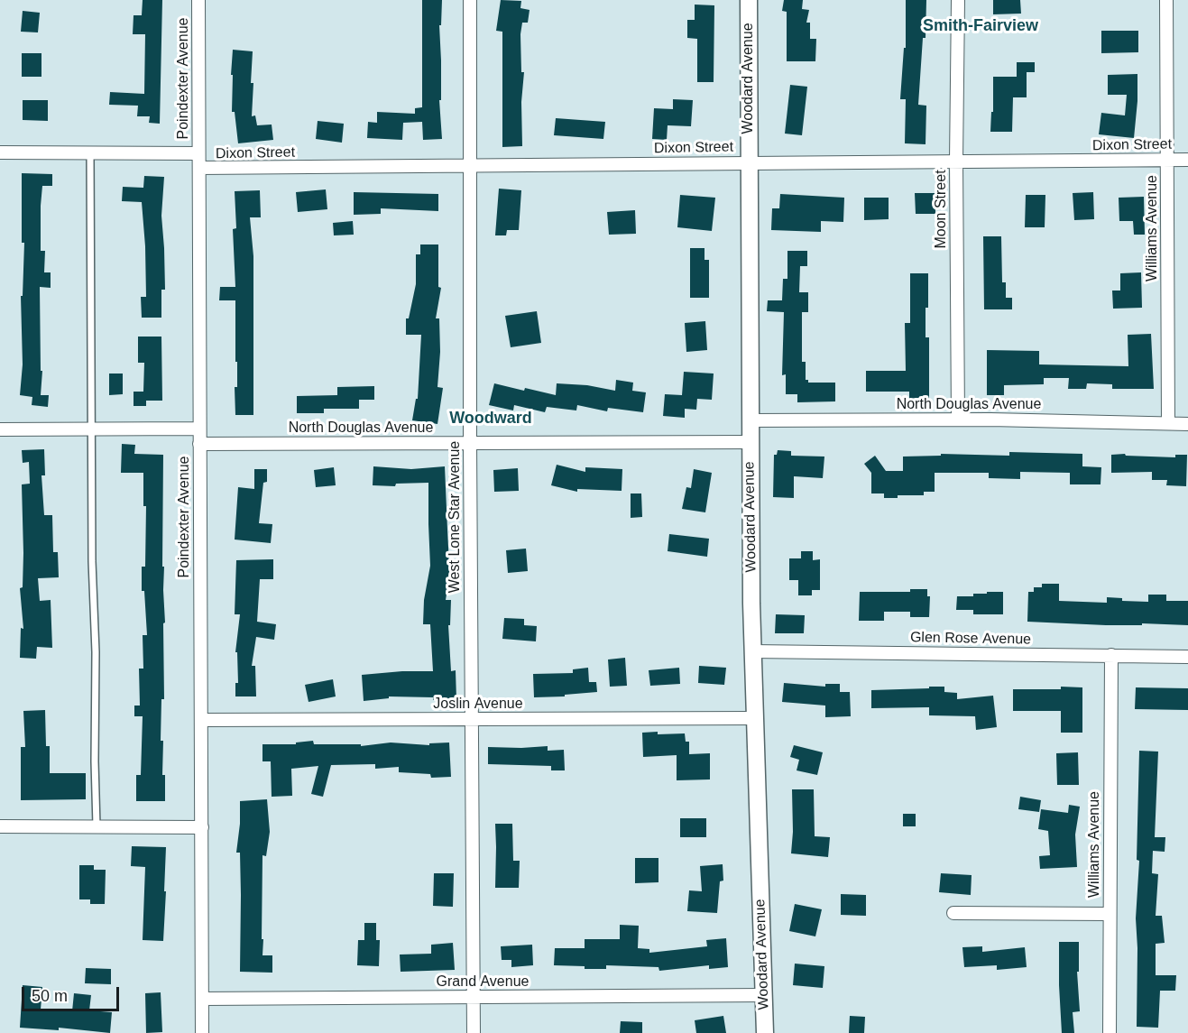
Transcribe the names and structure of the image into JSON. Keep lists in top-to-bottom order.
{
  "streets": {
    "street": [
      "Poindexter Avenue",
      "Woodard Avenue",
      "Dixon Street",
      "Moon Street",
      "Williams Avenue",
      "North Douglas Avenue",
      "West Lone Star Avenue",
      "Glen Rose Avenue",
      "Joslin Avenue",
      "Grand Avenue"
    ]
  },
  "crossings": [
    ["Poindexter Avenue", "Dixon Street"],
    ["Poindexter Avenue", "North Douglas Avenue"],
    ["Poindexter Avenue", "Joslin Avenue"],
    ["Poindexter Avenue", "Grand Avenue"],
    ["Woodard Avenue", "Dixon Street"],
    ["Woodard Avenue", "North Douglas Avenue"],
    ["Woodard Avenue", "Glen Rose Avenue"],
    ["Woodard Avenue", "Joslin Avenue"],
    ["Woodard Avenue", "Grand Avenue"],
    ["Dixon Street", "Moon Street"],
    ["Dixon Street", "Williams Avenue"],
    ["Dixon Street", "West Lone Star Avenue"],
    ["Moon Street", "North Douglas Avenue"],
    ["Williams Avenue", "North Douglas Avenue"],
    ["Williams Avenue", "Glen Rose Avenue"],
    ["North Douglas Avenue", "West Lone Star Avenue"],
    ["West Lone Star Avenue", "Joslin Avenue"],
    ["West Lone Star Avenue", "Grand Avenue"]
  ],
  "districts": ["Smith-Fairview", "Woodward"],
  "scale_bar": "50 m"
}
